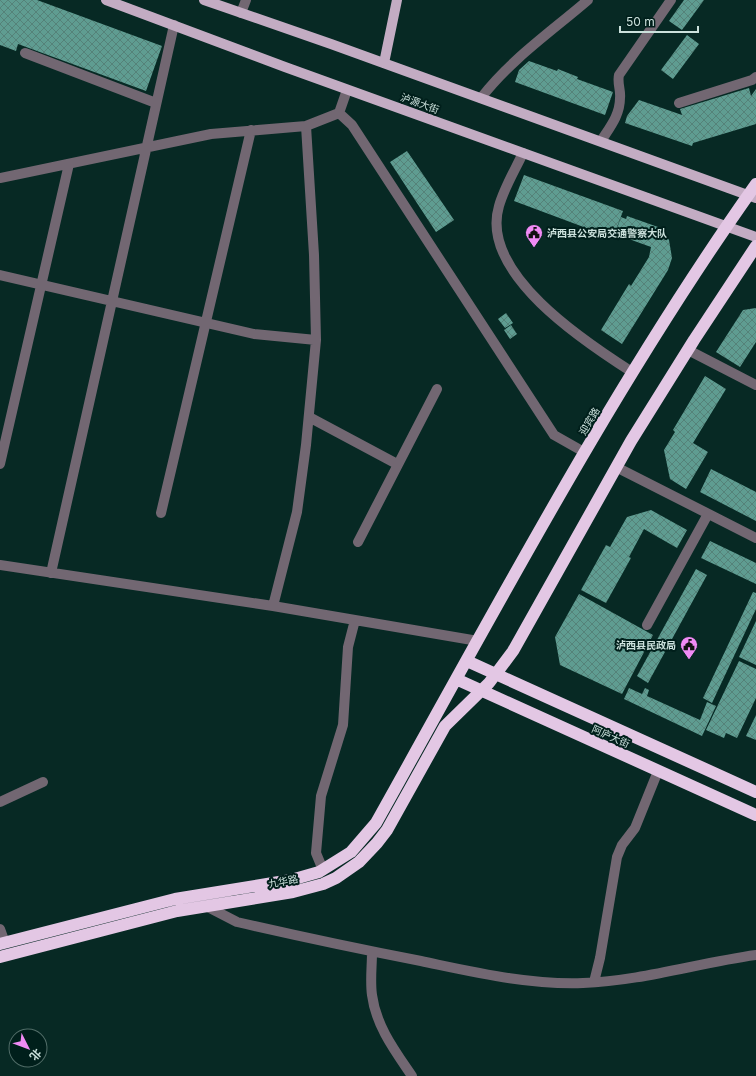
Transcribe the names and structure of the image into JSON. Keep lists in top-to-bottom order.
{
  "streets": {
    "highway": ["迎宾路", "阿庐大街", "九华路"],
    "main road": ["泸源大街"]
  },
  "crossings": [
    ["泸源大街", "迎宾路"],
    ["迎宾路", "阿庐大街"],
    ["迎宾路", "九华路"],
    ["阿庐大街", "九华路"]
  ],
  "places": {
    "public building": ["泸西县公安局交通警察大队", "泸西县民政局"]
  },
  "scale_bar": "50 m",
  "north": "bottom right"
}
